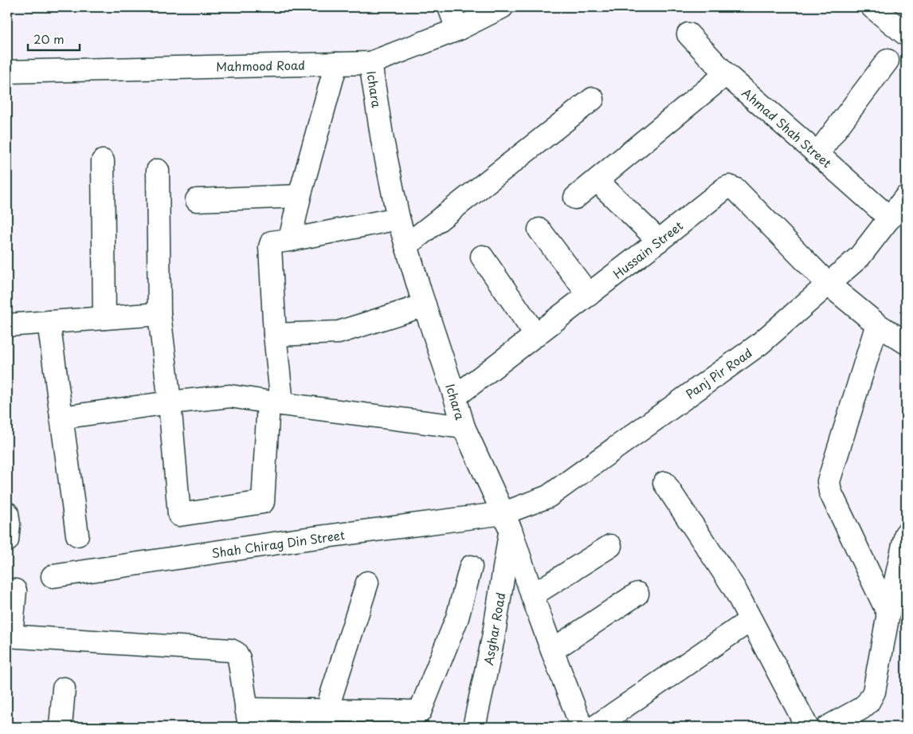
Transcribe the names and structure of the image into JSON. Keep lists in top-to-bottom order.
{
  "streets": {
    "street": [
      "Mahmood Road",
      "Ichara",
      "Ahmad Shah Street",
      "Hussain Street",
      "Panj Pir Road",
      "Shah Chirag Din Street",
      "Asghar Road"
    ]
  },
  "crossings": [
    ["Mahmood Road", "Ichara"],
    ["Ichara", "Hussain Street"],
    ["Ichara", "Panj Pir Road"],
    ["Ichara", "Shah Chirag Din Street"],
    ["Ichara", "Asghar Road"],
    ["Ahmad Shah Street", "Panj Pir Road"],
    ["Hussain Street", "Panj Pir Road"],
    ["Panj Pir Road", "Shah Chirag Din Street"],
    ["Panj Pir Road", "Asghar Road"],
    ["Shah Chirag Din Street", "Asghar Road"]
  ],
  "scale_bar": "20 m"
}
